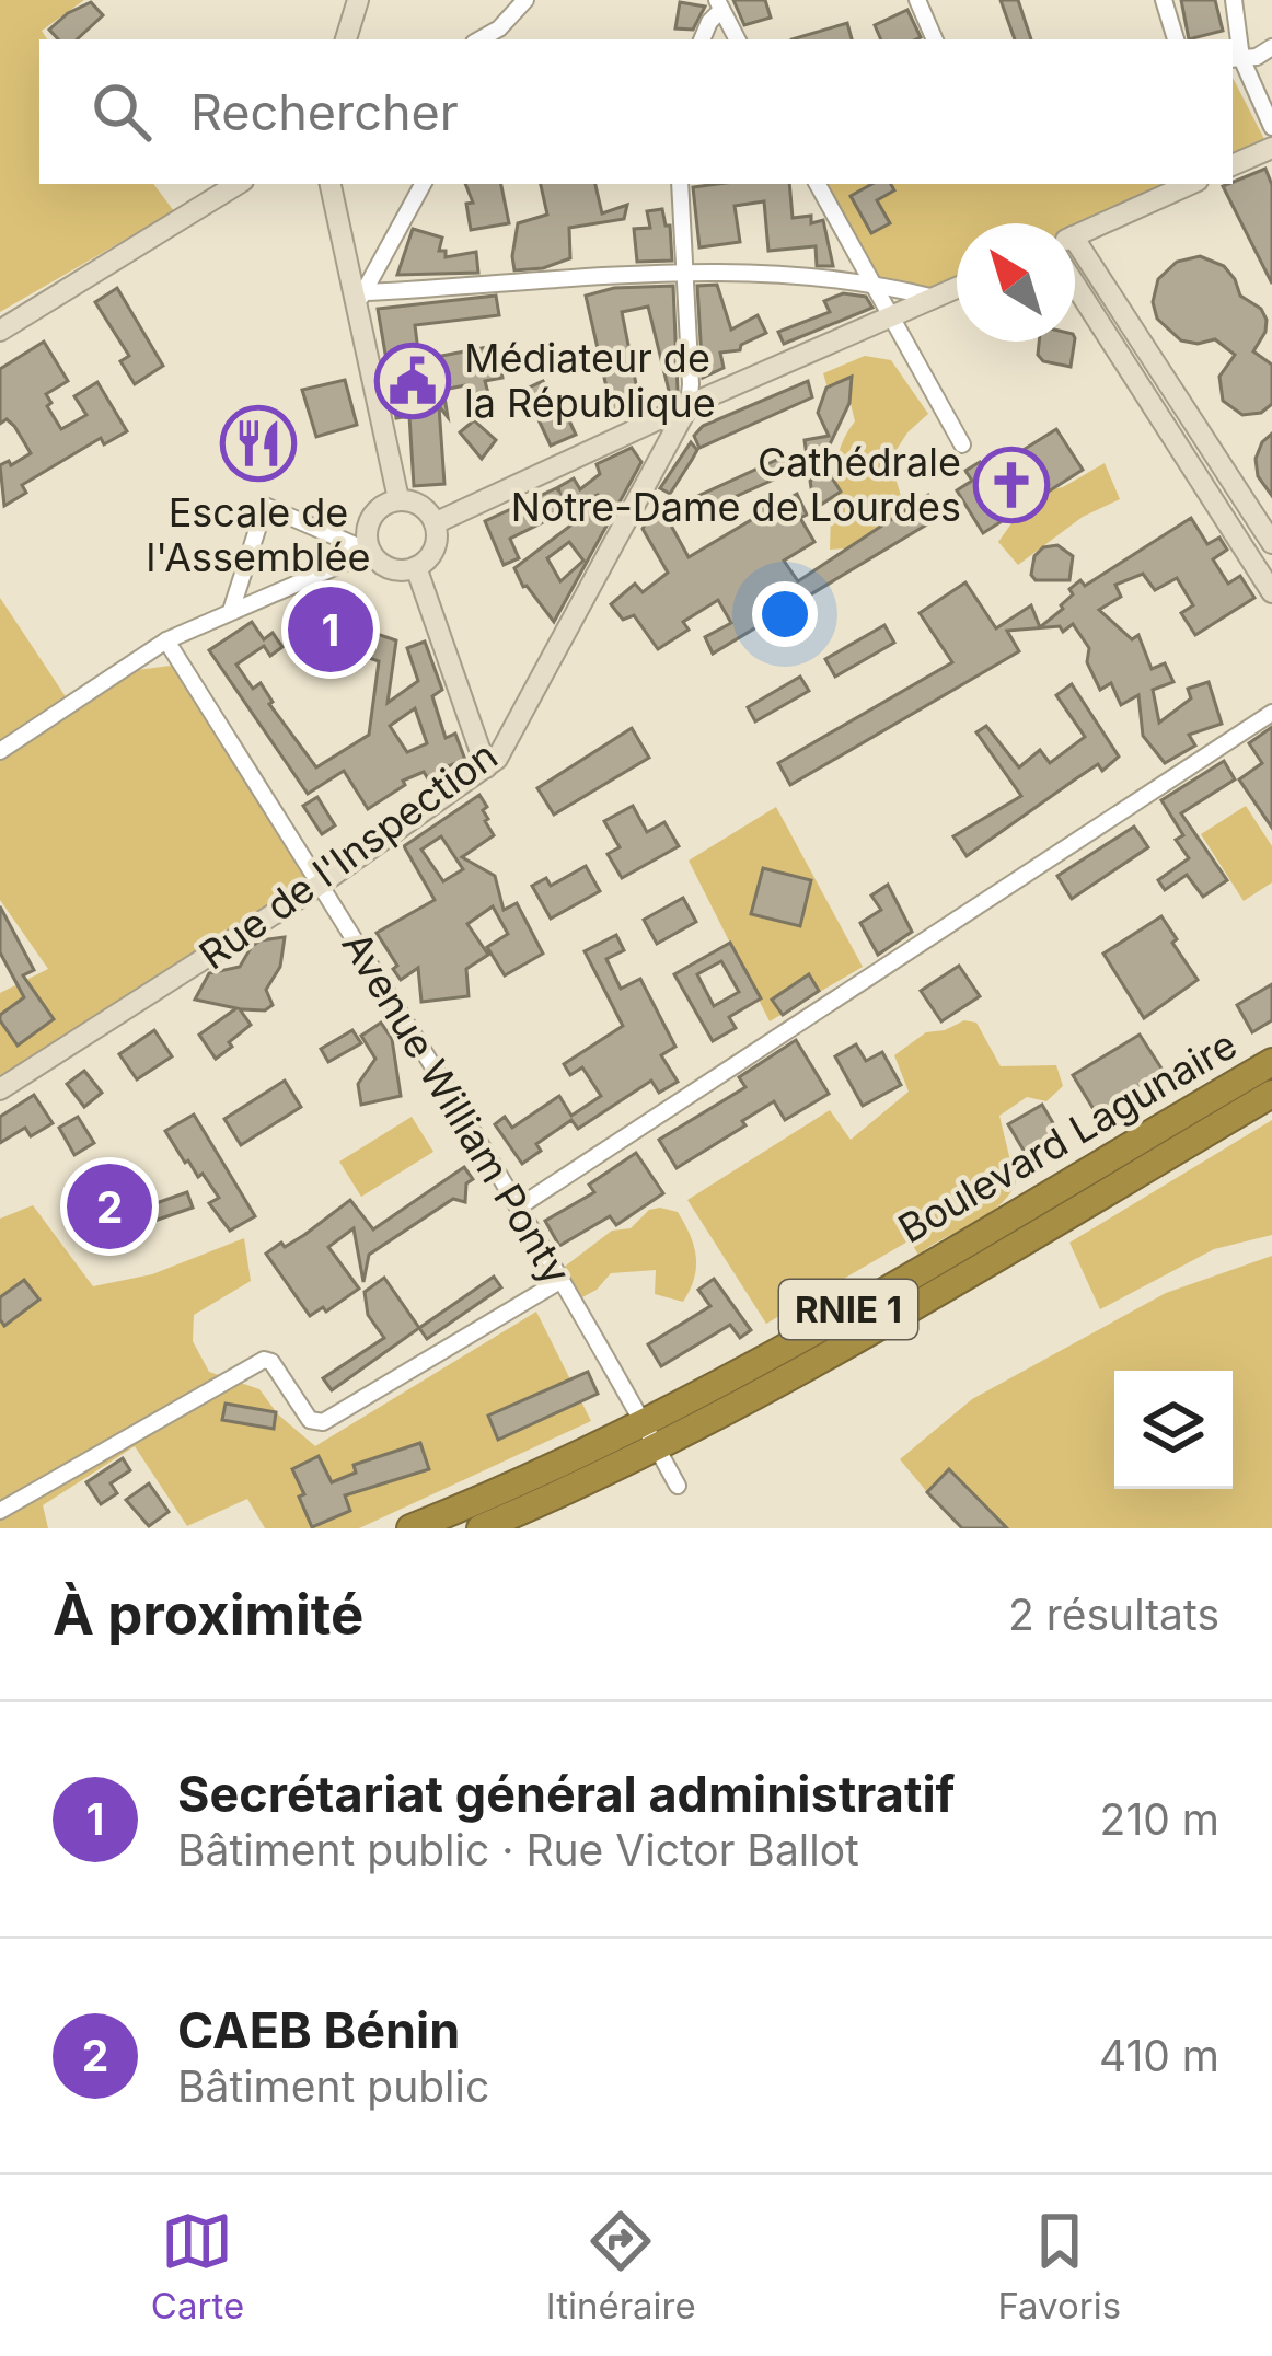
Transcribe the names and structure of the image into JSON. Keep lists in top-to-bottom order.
{
  "streets": {
    "highway": ["Boulevard Lagunaire", "RNIE 1"],
    "main road": ["Rue de l'Inspection"],
    "street": ["Avenue William Ponty"]
  },
  "crossings": [
    ["Rue de l'Inspection", "Avenue William Ponty"],
    ["Avenue William Ponty", "Boulevard Lagunaire"]
  ],
  "places": {
    "public building": ["Médiateur de la République"],
    "restaurant": ["Escale de l'Assemblée"],
    "church": ["Cathédrale Notre-Dame de Lourdes"]
  },
  "north": "top left",
  "page": {
    "search": "Rechercher",
    "pins": ["1", "2"],
    "heading": ["À proximité", "2 résultats"],
    "list": [
      {
        "mark": "1",
        "name": "Secrétariat général administratif",
        "note": "Bâtiment public · Rue Victor Ballot",
        "value": "210 m"
      },
      {
        "mark": "2",
        "name": "CAEB Bénin",
        "note": "Bâtiment public",
        "value": "410 m"
      }
    ],
    "nav": ["Carte", "Itinéraire", "Favoris"]
  }
}
